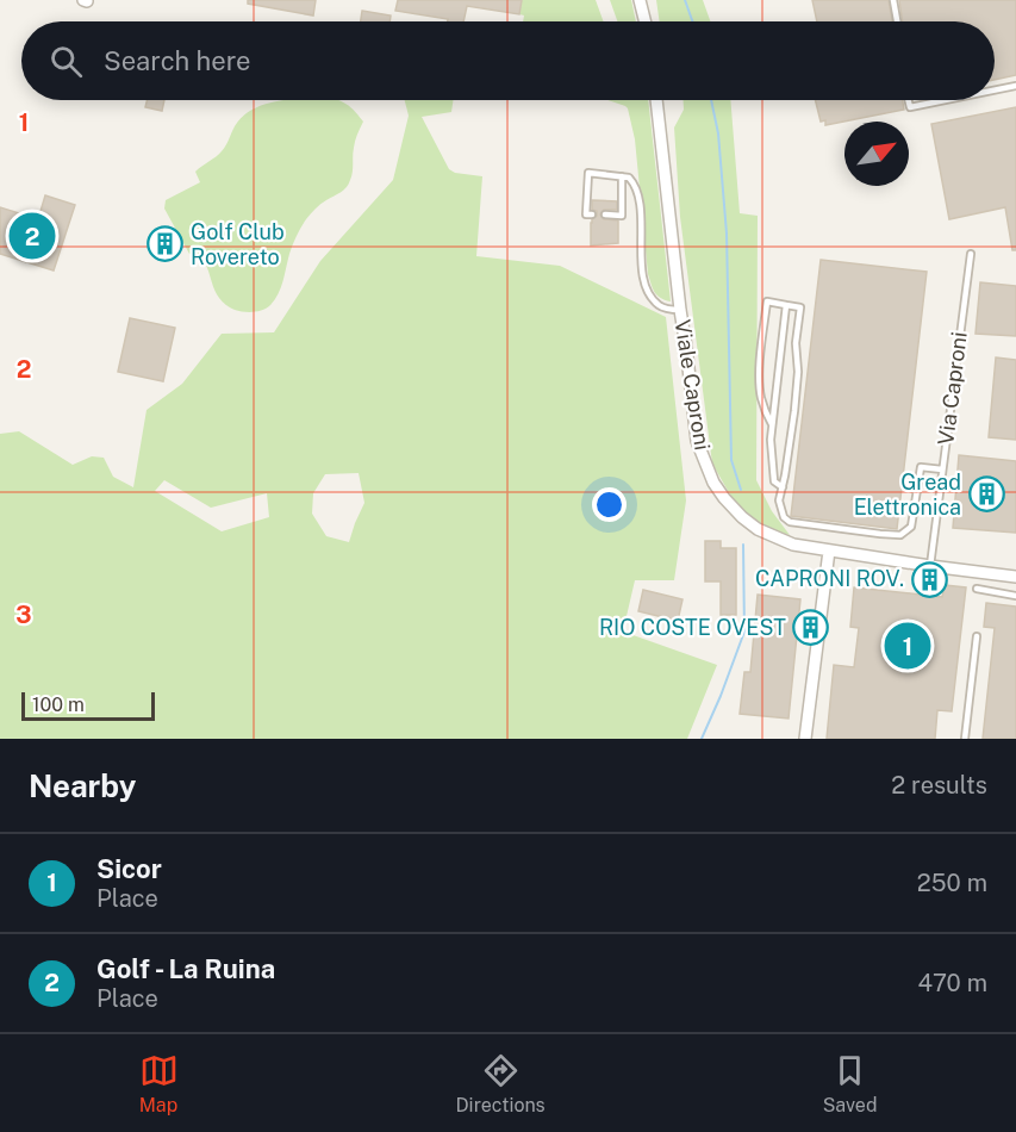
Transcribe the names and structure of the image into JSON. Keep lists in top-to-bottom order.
{
  "streets": {
    "street": ["Viale Caproni"],
    "lane": ["Via Caproni"]
  },
  "crossings": [
    ["Viale Caproni", "Via Caproni"]
  ],
  "places": {
    "building": [
      "Golf Club Rovereto",
      "Gread Elettronica",
      "CAPRONI ROV.",
      "RIO COSTE OVEST"
    ]
  },
  "scale_bar": "100 m",
  "north": "top right",
  "page": {
    "search": "Search here",
    "pins": ["2", "1"],
    "scale": "100 m",
    "heading": ["Nearby", "2 results"],
    "list": [
      {
        "mark": "1",
        "name": "Sicor",
        "note": "Place",
        "value": "250 m"
      },
      {
        "mark": "2",
        "name": "Golf - La Ruina",
        "note": "Place",
        "value": "470 m"
      }
    ],
    "nav": ["Map", "Directions", "Saved"]
  },
  "grid": {
    "rows": ["1", "2", "3"]
  }
}
